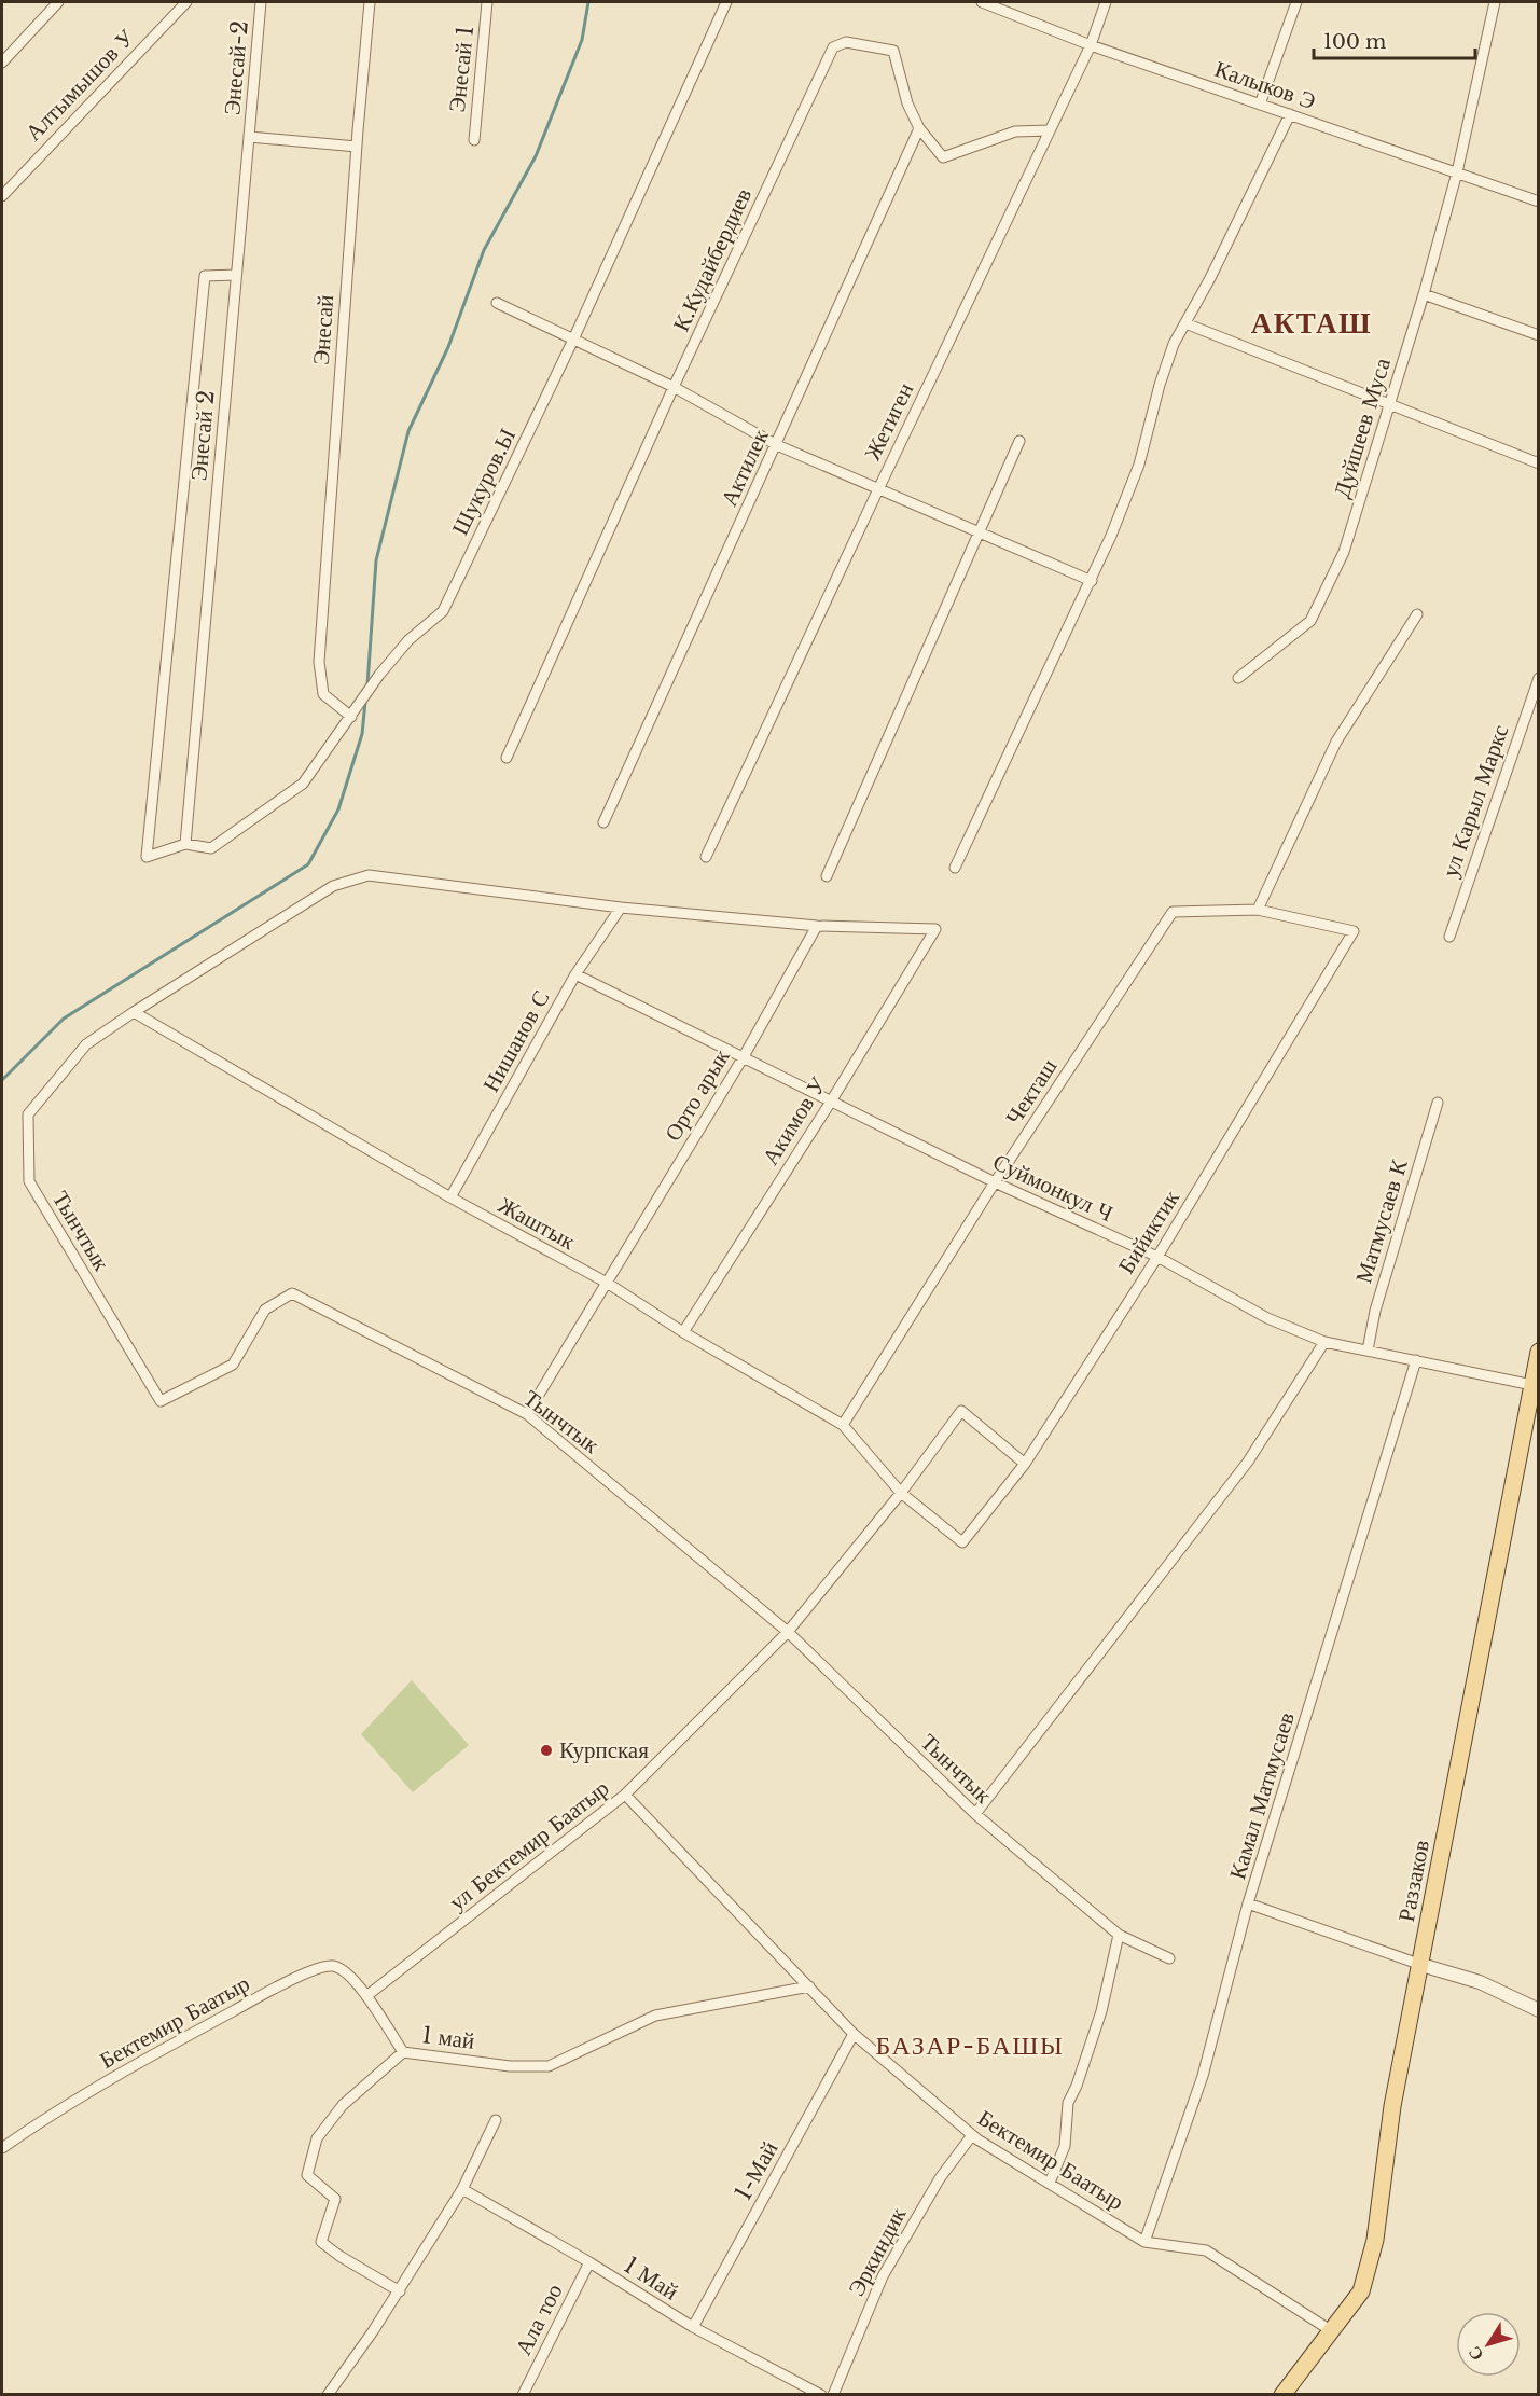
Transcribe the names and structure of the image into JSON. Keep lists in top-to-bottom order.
{
  "streets": {
    "main road": ["Раззаков"],
    "street": [
      "Энесай-2",
      "Энесай 1",
      "Алтымышов У",
      "Калыков Э",
      "К.Кудайбердиев",
      "Энесай",
      "Жетиген",
      "Дуйшеев Муса",
      "Энесай 2",
      "Актилек",
      "Шукуров.Ы",
      "ул Карыл Маркс",
      "Нишанов С",
      "Чекташ",
      "Орто арык",
      "Акимов У",
      "Суймонкул Ч",
      "Матмусаев К",
      "Жаштык",
      "Тынчтык",
      "Бийиктик",
      "Камал Матмусаев",
      "ул Бектемир Баатыр",
      "Бектемир Баатыр",
      "1 май",
      "1-Май",
      "Эркиндик",
      "1 Май",
      "Ала тоо"
    ]
  },
  "crossings": [
    ["Энесай-2", "Энесай 2"],
    ["Калыков Э", "Жетиген"],
    ["Калыков Э", "Дуйшеев Муса"],
    ["К.Кудайбердиев", "Жетиген"],
    ["К.Кудайбердиев", "Актилек"],
    ["Энесай", "Шукуров.Ы"],
    ["Энесай 2", "Шукуров.Ы"],
    ["Нишанов С", "Суймонкул Ч"],
    ["Нишанов С", "Жаштык"],
    ["Чекташ", "Суймонкул Ч"],
    ["Чекташ", "Жаштык"],
    ["Чекташ", "Бийиктик"],
    ["Орто арык", "Акимов У"],
    ["Орто арык", "Суймонкул Ч"],
    ["Орто арык", "Жаштык"],
    ["Орто арык", "Тынчтык"],
    ["Акимов У", "Суймонкул Ч"],
    ["Акимов У", "Жаштык"],
    ["Суймонкул Ч", "Матмусаев К"],
    ["Суймонкул Ч", "Бийиктик"],
    ["Суймонкул Ч", "Камал Матмусаев"],
    ["Суймонкул Ч", "Раззаков"],
    ["Жаштык", "Тынчтык"],
    ["Жаштык", "Бийиктик"],
    ["Жаштык", "ул Бектемир Баатыр"],
    ["Тынчтык", "ул Бектемир Баатыр"],
    ["Бийиктик", "ул Бектемир Баатыр"],
    ["Камал Матмусаев", "Бектемир Баатыр"],
    ["ул Бектемир Баатыр", "Бектемир Баатыр"],
    ["Раззаков", "Бектемир Баатыр"],
    ["Бектемир Баатыр", "1 май"],
    ["Бектемир Баатыр", "1-Май"],
    ["Бектемир Баатыр", "Эркиндик"],
    ["1-Май", "1 Май"],
    ["1 Май", "Ала тоо"]
  ],
  "districts": ["АКТАШ", "БАЗАР-БАШЫ"],
  "places": ["Курпская"],
  "scale_bar": "100 m",
  "north": "bottom left"
}
